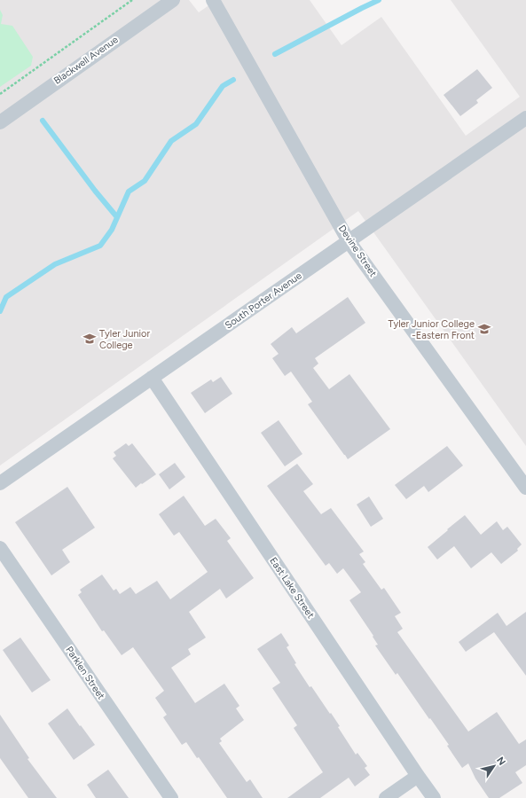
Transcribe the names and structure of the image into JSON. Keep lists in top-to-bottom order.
{
  "streets": {
    "street": [
      "Blackwell Avenue",
      "Devine Street",
      "South Porter Avenue",
      "East Lake Street",
      "Parklen Street"
    ]
  },
  "crossings": [
    ["Devine Street", "South Porter Avenue"],
    ["South Porter Avenue", "East Lake Street"]
  ],
  "places": {
    "school or university": ["Tyler Junior College -Eastern Front", "Tyler Junior College"]
  },
  "north": "top right"
}
